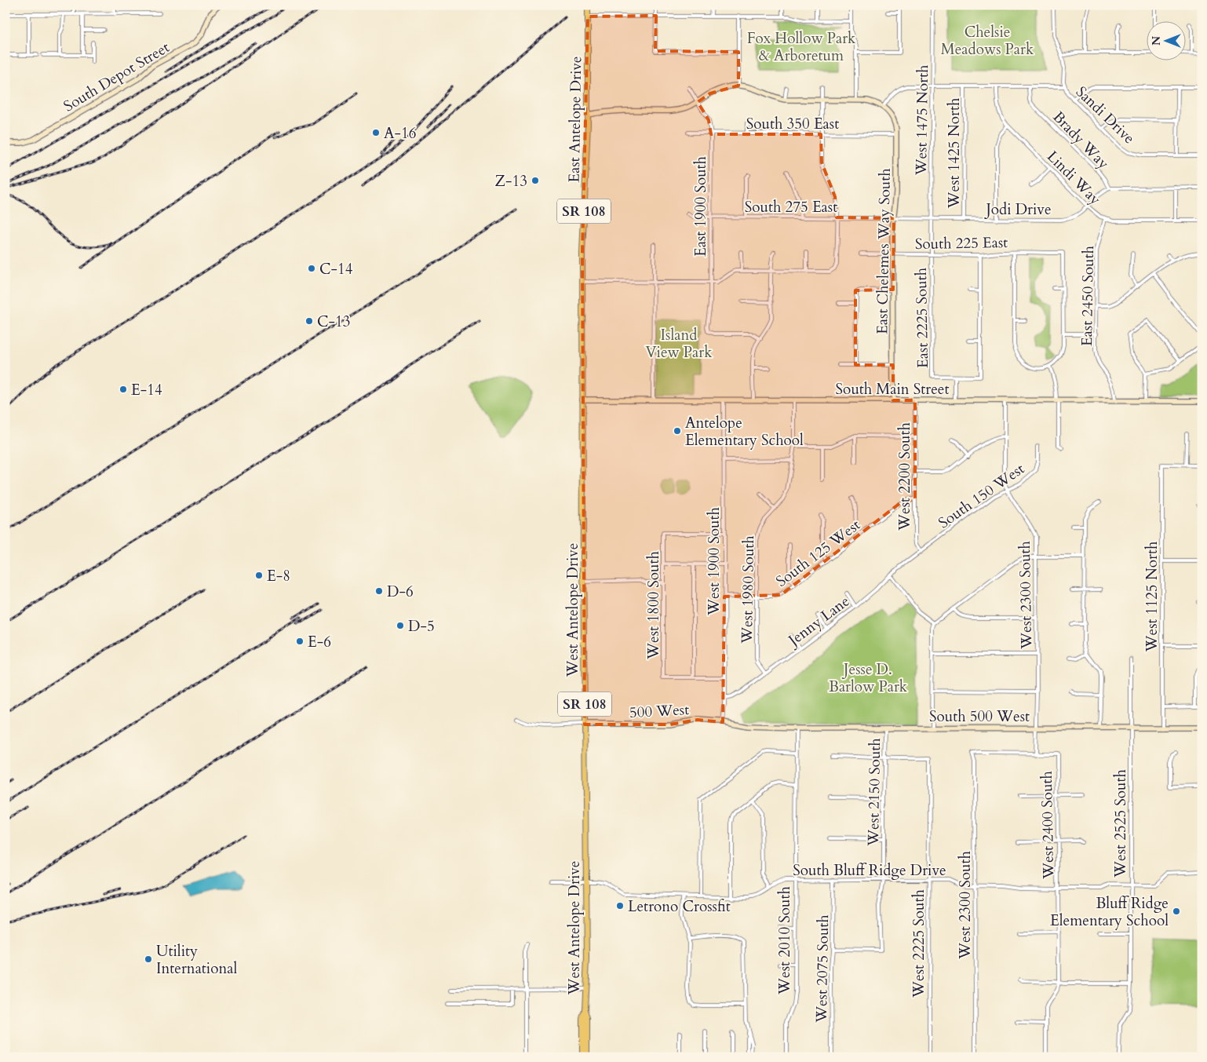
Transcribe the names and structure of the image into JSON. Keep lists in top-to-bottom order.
{
  "streets": {
    "main road": ["East Antelope Drive", "SR 108", "West Antelope Drive"],
    "street": [
      "South Depot Street",
      "Sandi Drive",
      "West 1475 North",
      "South 350 East",
      "Brady Way",
      "West 1425 North",
      "Lindi Way",
      "East 1900 South",
      "South 275 East",
      "Jodi Drive",
      "South 225 East",
      "East Chelemes Way South",
      "East 2450 South",
      "East 2225 South",
      "South Main Street",
      "West 2200 South",
      "South 150 West",
      "South 125 West",
      "West 1900 South",
      "West 1980 South",
      "West 2300 South",
      "West 1125 North",
      "West 1800 South",
      "Jenny Lane",
      "500 West",
      "South 500 West",
      "West 2150 South",
      "West 2525 South",
      "West 2400 South",
      "South Bluff Ridge Drive",
      "West 2010 South",
      "West 2225 South",
      "West 2075 South"
    ]
  },
  "crossings": [
    ["Sandi Drive", "West 1475 North"],
    ["Sandi Drive", "Brady Way"],
    ["Sandi Drive", "West 1425 North"],
    ["Sandi Drive", "Lindi Way"],
    ["Sandi Drive", "East Chelemes Way South"],
    ["East Antelope Drive", "South Main Street"],
    ["East Antelope Drive", "West Antelope Drive"],
    ["West 1475 North", "Jodi Drive"],
    ["West 1475 North", "East 2225 South"],
    ["South 350 East", "East 1900 South"],
    ["South 350 East", "East Chelemes Way South"],
    ["Brady Way", "Jodi Drive"],
    ["West 1425 North", "Jodi Drive"],
    ["Lindi Way", "Jodi Drive"],
    ["Lindi Way", "East 2450 South"],
    ["East 1900 South", "South 275 East"],
    ["South 275 East", "Jodi Drive"],
    ["South 275 East", "East Chelemes Way South"],
    ["South 225 East", "East Chelemes Way South"],
    ["South 225 East", "East 2225 South"],
    ["East Chelemes Way South", "South Main Street"],
    ["East 2450 South", "South Main Street"],
    ["South Main Street", "West 2200 South"],
    ["South Main Street", "West 1900 South"],
    ["South Main Street", "West 1980 South"],
    ["South Main Street", "West 2300 South"],
    ["South Main Street", "West Antelope Drive"],
    ["West 2200 South", "South 150 West"],
    ["West 2200 South", "South 125 West"],
    ["West 2200 South", "Jenny Lane"],
    ["South 150 West", "West 2300 South"],
    ["South 150 West", "Jenny Lane"],
    ["South 125 West", "West 1900 South"],
    ["South 125 West", "West 1980 South"],
    ["West 1900 South", "West 1800 South"],
    ["West 1900 South", "Jenny Lane"],
    ["West 1900 South", "500 West"],
    ["West 1980 South", "Jenny Lane"],
    ["West 2300 South", "South 500 West"],
    ["West 2300 South", "West 2400 South"],
    ["West 2300 South", "South Bluff Ridge Drive"],
    ["West 1125 North", "South 500 West"],
    ["West Antelope Drive", "500 West"],
    ["West Antelope Drive", "South Bluff Ridge Drive"],
    ["500 West", "South 500 West"],
    ["South 500 West", "West 2150 South"],
    ["South 500 West", "West 2525 South"],
    ["South 500 West", "West 2010 South"],
    ["West 2150 South", "South Bluff Ridge Drive"],
    ["West 2150 South", "West 2225 South"],
    ["West 2150 South", "West 2075 South"],
    ["West 2525 South", "South Bluff Ridge Drive"],
    ["West 2400 South", "South Bluff Ridge Drive"],
    ["South Bluff Ridge Drive", "West 2010 South"],
    ["South Bluff Ridge Drive", "West 2225 South"],
    ["South Bluff Ridge Drive", "West 2075 South"]
  ],
  "parks": [
    "Chelsie Meadows Park",
    "Fox Hollow Park & Arboretum",
    "Island View Park",
    "Jesse D. Barlow Park"
  ],
  "places": [
    "A-16",
    "Z-13",
    "C-14",
    "C-13",
    "E-14",
    "Antelope Elementary School",
    "E-8",
    "D-6",
    "D-5",
    "E-6",
    "Letrono Crossfit",
    "Bluff Ridge Elementary School",
    "Utility International"
  ],
  "north": "left"
}
